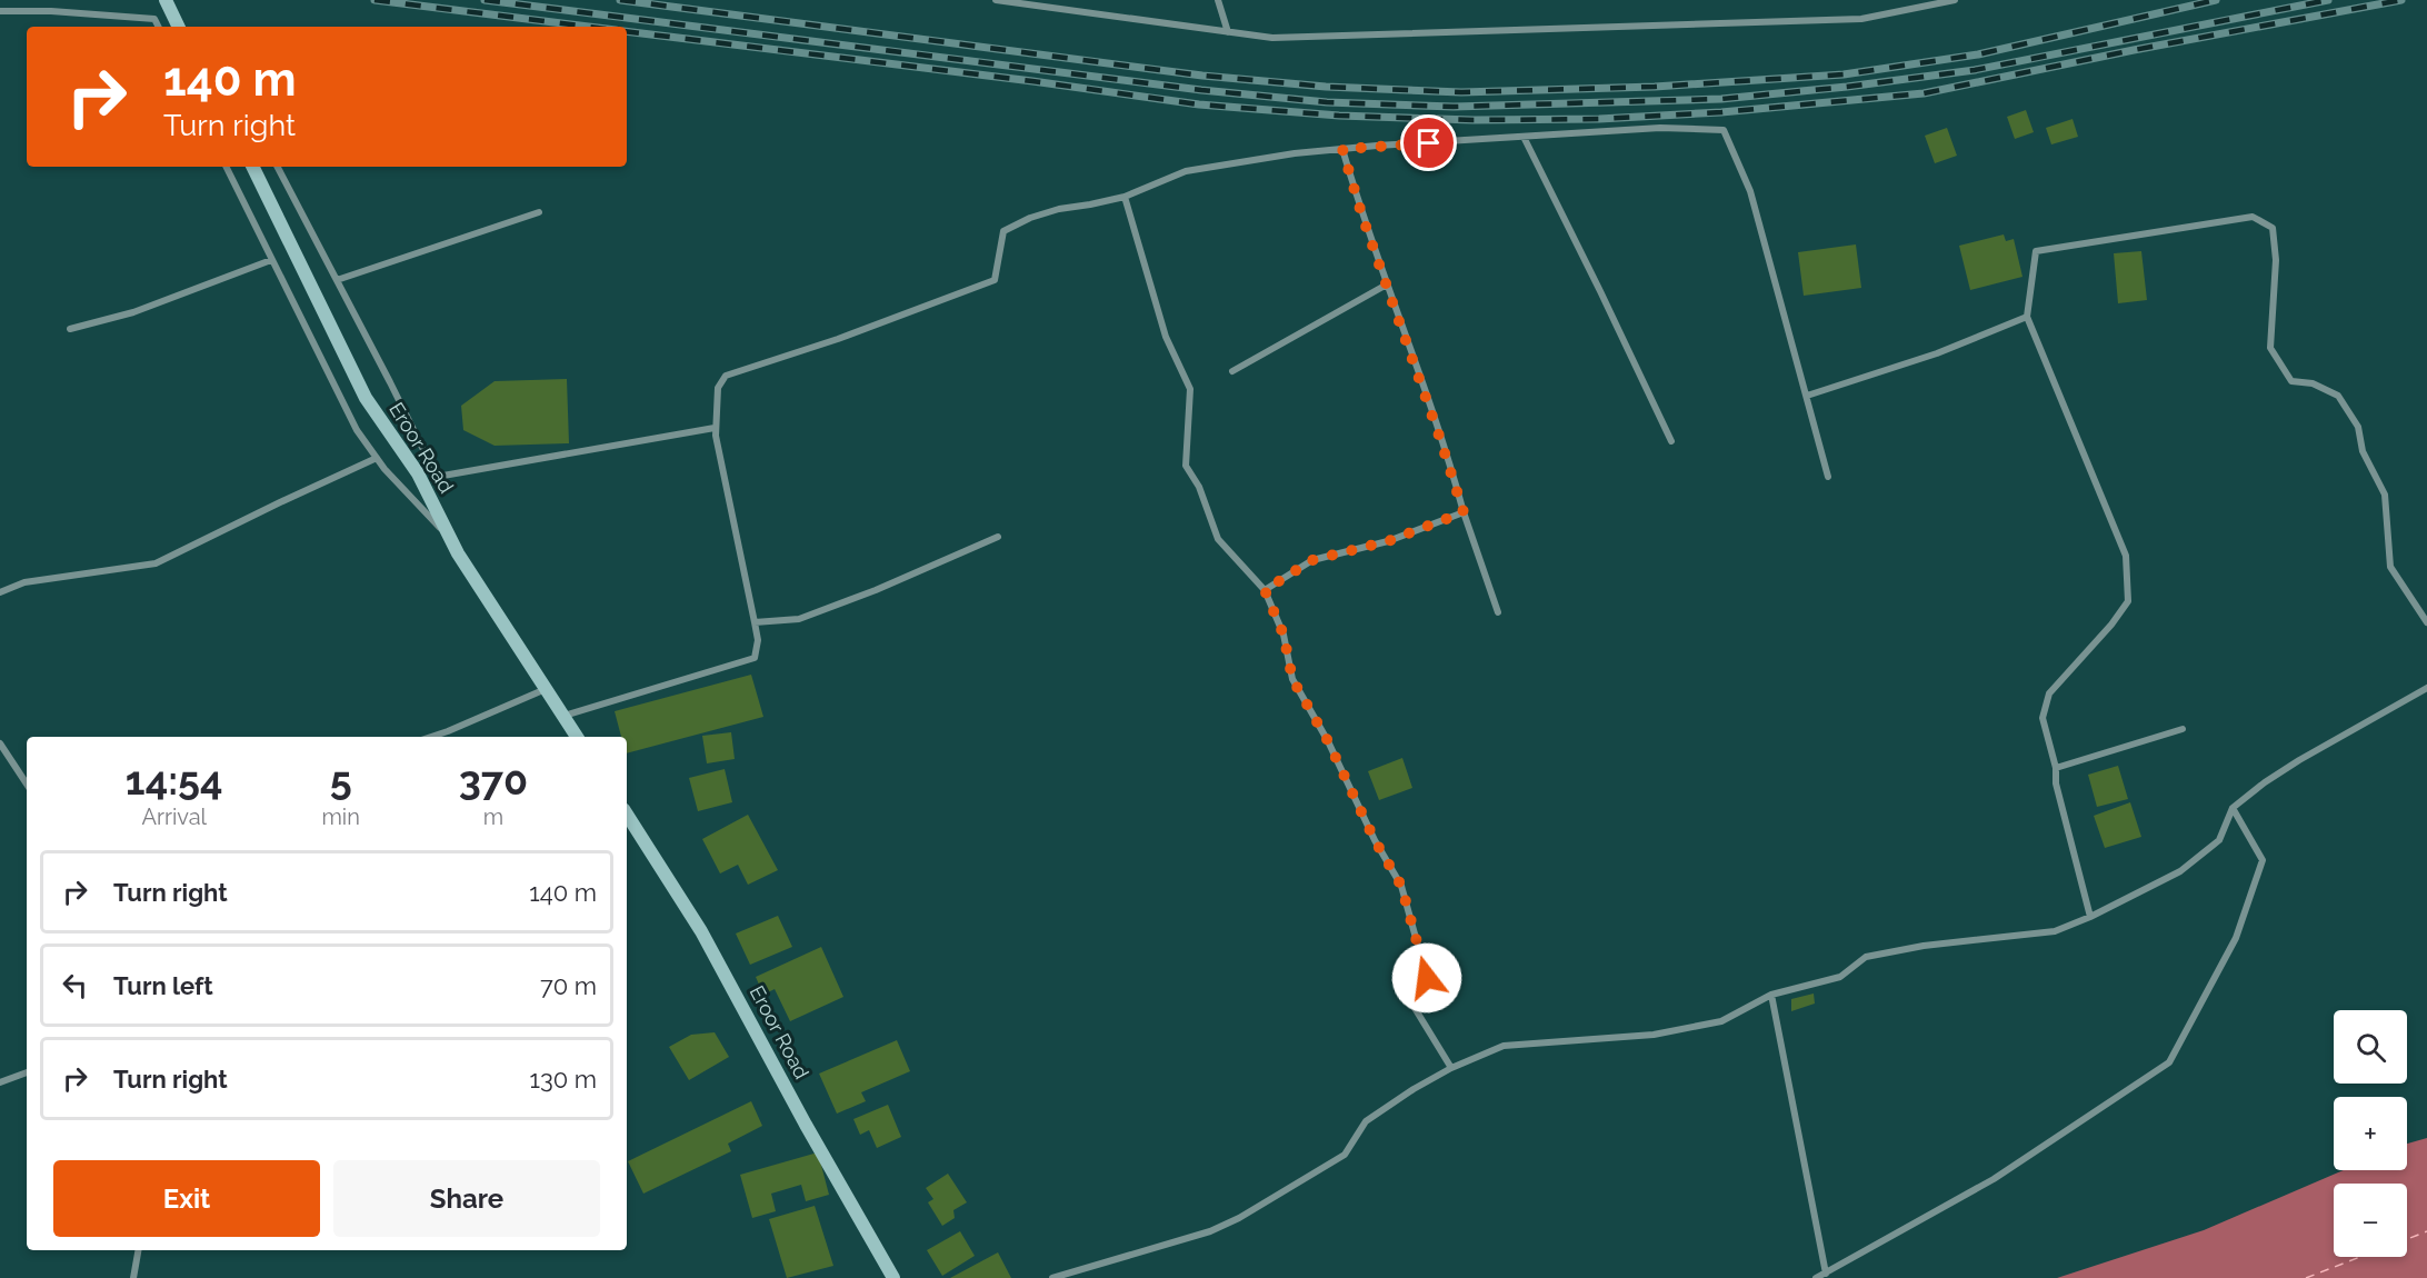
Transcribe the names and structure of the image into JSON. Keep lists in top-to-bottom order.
{
  "streets": {
    "main road": ["Eroor Road"]
  },
  "page": {
    "turn": ["140 m", "Turn right"],
    "eta": [
      "14:54",
      "Arrival",
      "5",
      "min",
      "370",
      "m"
    ],
    "list": [
      {
        "name": "Turn right",
        "value": "140 m"
      },
      {
        "name": "Turn left",
        "value": "70 m"
      },
      {
        "name": "Turn right",
        "value": "130 m"
      }
    ],
    "map_buttons": ["+", "−"],
    "buttons": ["Exit", "Share"]
  }
}
